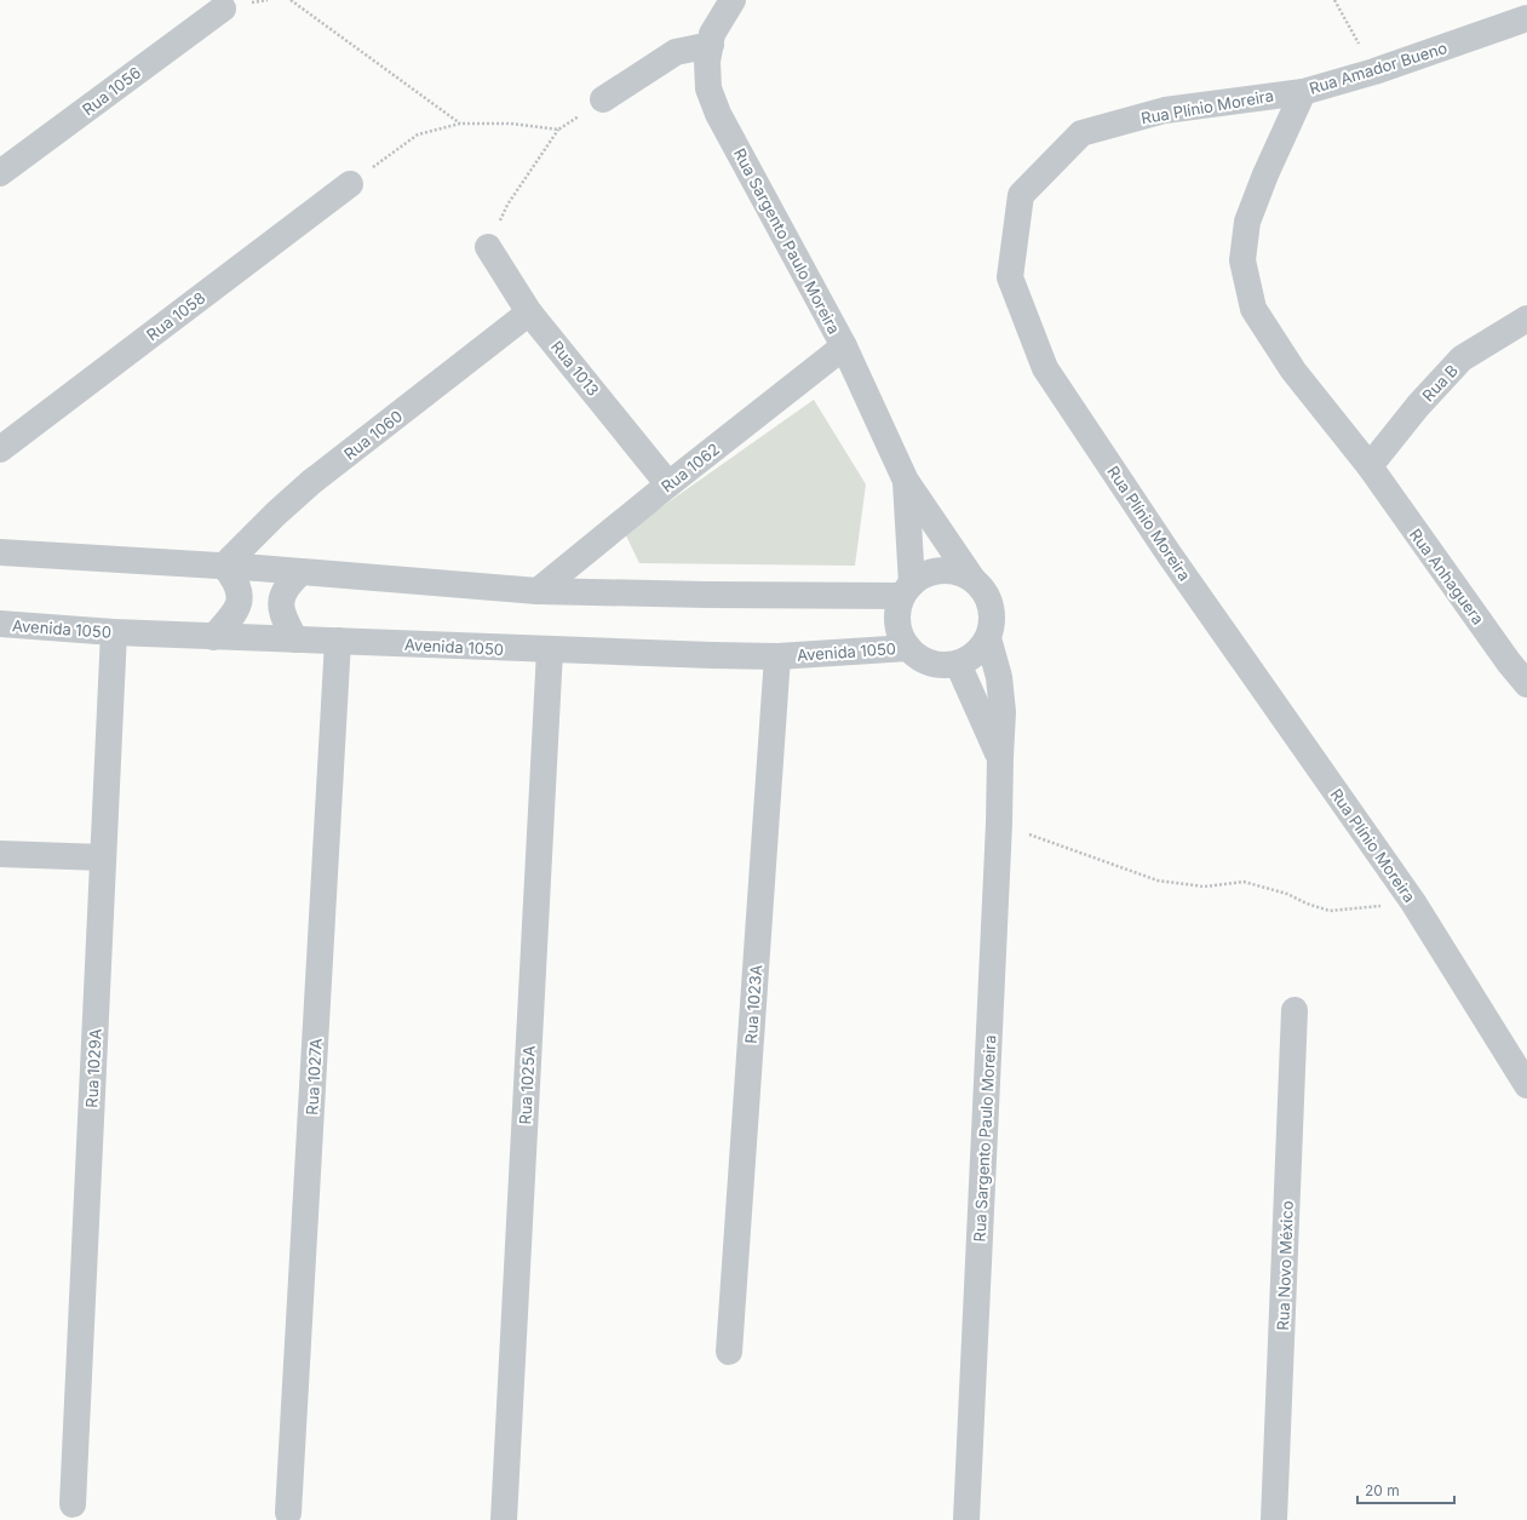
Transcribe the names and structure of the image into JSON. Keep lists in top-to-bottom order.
{
  "streets": {
    "street": [
      "Rua Amador Bueno",
      "Rua 1056",
      "Rua Plínio Moreira",
      "Rua Sargento Paulo Moreira",
      "Rua 1058",
      "Rua 1013",
      "Rua B",
      "Rua 1060",
      "Rua 1062",
      "Rua Anhaguera",
      "Avenida 1050",
      "Rua 1023A",
      "Rua 1029A",
      "Rua 1027A",
      "Rua 1025A",
      "Rua Novo México"
    ]
  },
  "crossings": [
    ["Rua Amador Bueno", "Rua Plínio Moreira"],
    ["Rua Amador Bueno", "Rua B"],
    ["Rua Amador Bueno", "Rua Anhaguera"],
    ["Rua Sargento Paulo Moreira", "Rua 1062"],
    ["Rua Sargento Paulo Moreira", "Avenida 1050"],
    ["Rua 1013", "Rua 1060"],
    ["Rua 1013", "Rua 1062"],
    ["Rua B", "Rua Anhaguera"],
    ["Avenida 1050", "Rua 1023A"],
    ["Avenida 1050", "Rua 1029A"],
    ["Avenida 1050", "Rua 1027A"],
    ["Avenida 1050", "Rua 1025A"]
  ],
  "scale_bar": "20 m"
}
